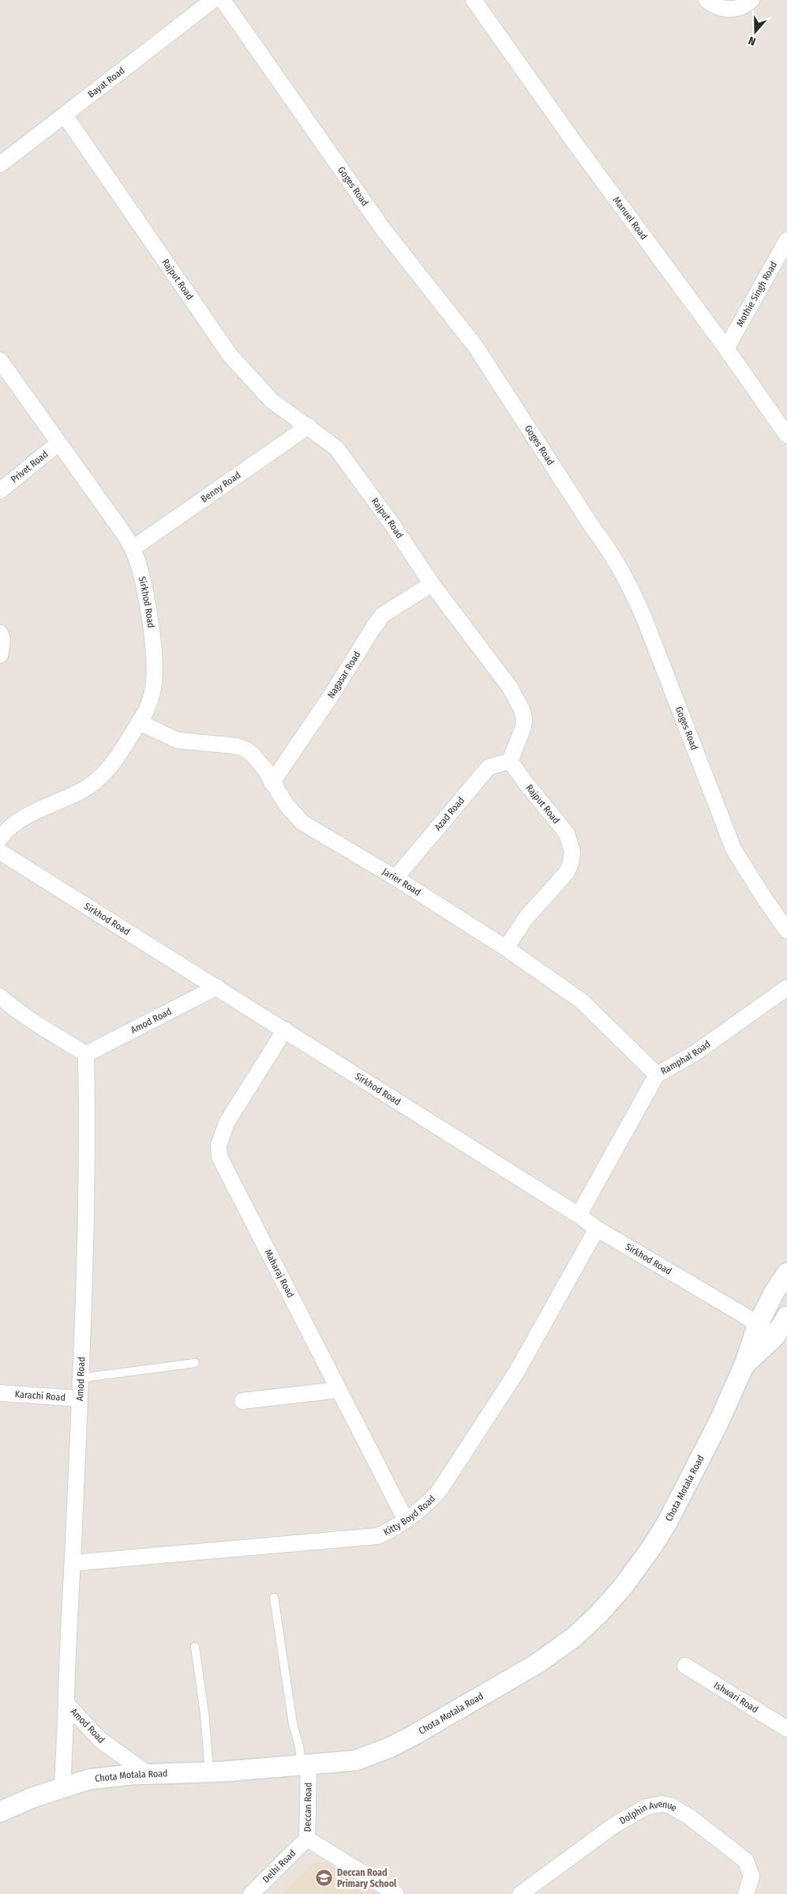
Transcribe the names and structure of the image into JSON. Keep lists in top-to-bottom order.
{
  "streets": {
    "street": [
      "Bayat Road",
      "Goges Road",
      "Manuel Road",
      "Rajput Road",
      "Mothie Singh Road",
      "Privet Road",
      "Benny Road",
      "Sirkhod Road",
      "Nagasar Road",
      "Azad Road",
      "Jarier Road",
      "Amod Road",
      "Ramphal Road",
      "Maharaj Road",
      "Karachi Road",
      "Chota Motala Road",
      "Kitty Boyd Road",
      "Ishwari Road",
      "Deccan Road",
      "Dolphin Avenue",
      "Delhi Road"
    ]
  },
  "crossings": [
    ["Bayat Road", "Rajput Road"],
    ["Manuel Road", "Mothie Singh Road"],
    ["Rajput Road", "Benny Road"],
    ["Rajput Road", "Nagasar Road"],
    ["Rajput Road", "Azad Road"],
    ["Rajput Road", "Jarier Road"],
    ["Privet Road", "Sirkhod Road"],
    ["Benny Road", "Sirkhod Road"],
    ["Sirkhod Road", "Jarier Road"],
    ["Sirkhod Road", "Amod Road"],
    ["Sirkhod Road", "Ramphal Road"],
    ["Sirkhod Road", "Maharaj Road"],
    ["Sirkhod Road", "Chota Motala Road"],
    ["Sirkhod Road", "Kitty Boyd Road"],
    ["Nagasar Road", "Jarier Road"],
    ["Azad Road", "Jarier Road"],
    ["Jarier Road", "Ramphal Road"],
    ["Amod Road", "Karachi Road"],
    ["Amod Road", "Chota Motala Road"],
    ["Amod Road", "Kitty Boyd Road"],
    ["Maharaj Road", "Kitty Boyd Road"],
    ["Chota Motala Road", "Deccan Road"],
    ["Deccan Road", "Delhi Road"]
  ],
  "places": {
    "school or university": ["Deccan Road Primary School"]
  },
  "north": "bottom"
}
